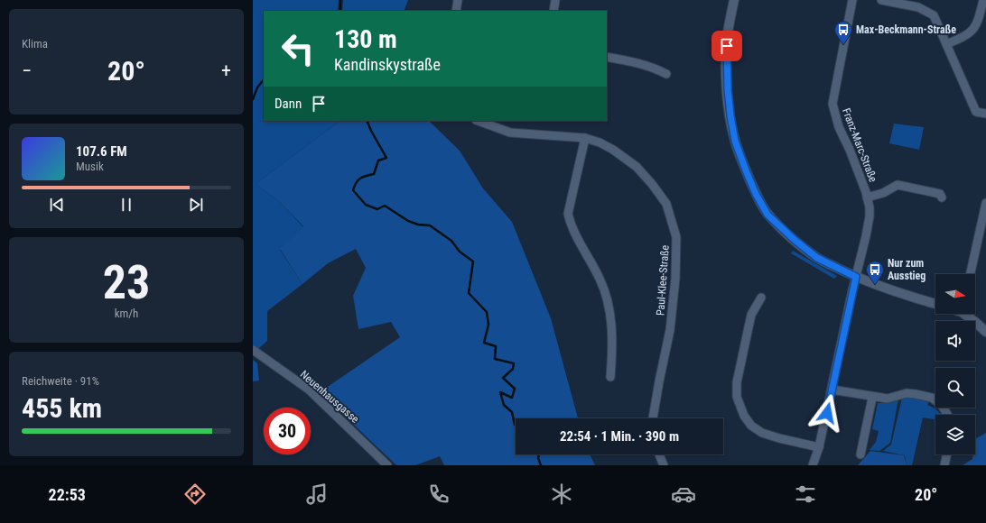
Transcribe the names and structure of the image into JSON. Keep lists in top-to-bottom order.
{
  "streets": {
    "street": ["Franz-Marc-Straße", "Paul-Klee-Straße", "Neuenhausgasse"]
  },
  "places": {
    "bus stop": ["Max-Beckmann-Straße", "Nur zum Ausstieg"]
  },
  "north": "right",
  "page": {
    "tile": [
      "Klima",
      ["23", "km/h"],
      ["Reichweite · 91%", "455 km"]
    ],
    "turn": ["130 m", "Kandinskystraße"],
    "heat": ["−", "20°", "+"],
    "then": "Dann",
    "song": ["107.6 FM", "Musik"],
    "limit": "30",
    "trip": "22:54 · 1 Min. · 390 m",
    "tabs": ["22:53", "20°"]
  }
}
